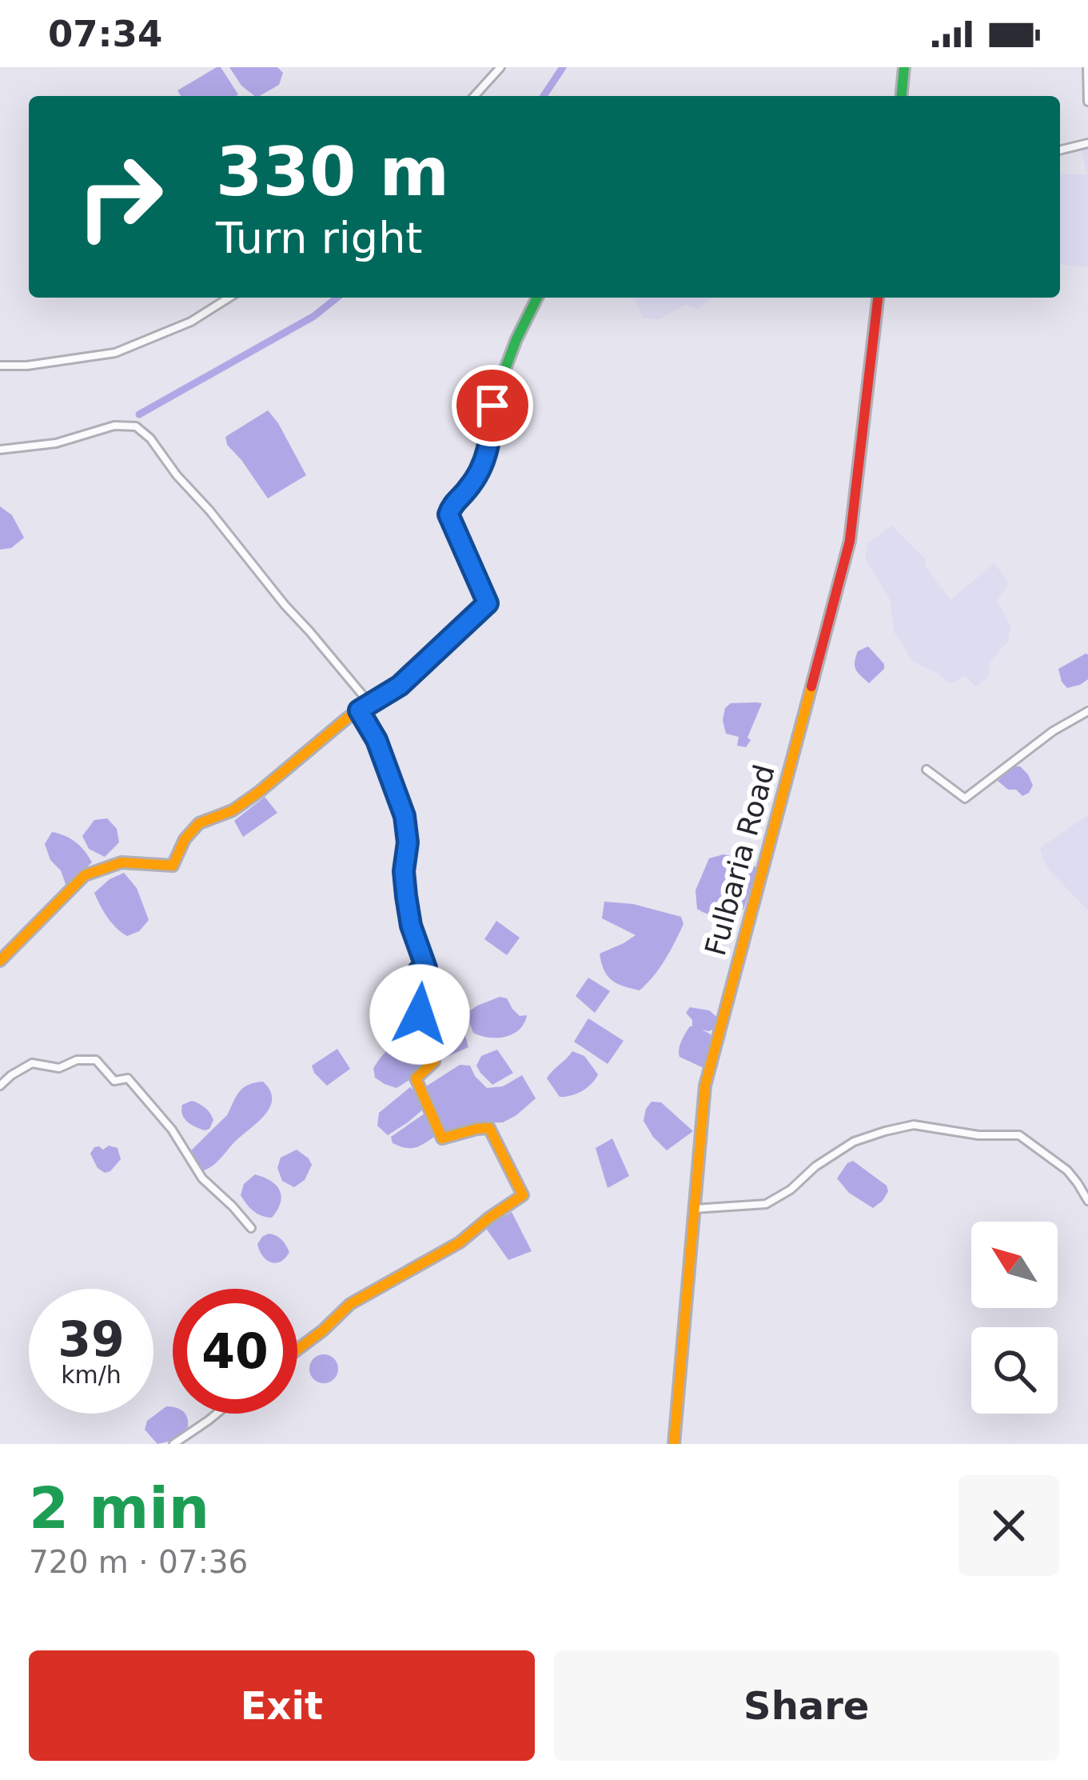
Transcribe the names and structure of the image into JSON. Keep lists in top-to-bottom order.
{
  "streets": {
    "street": ["Fulbaria Road"]
  },
  "north": "top left",
  "page": {
    "status": "07:34",
    "turn": ["330 m", "Turn right"],
    "speed": "39 km/h",
    "limit": "40",
    "heading": ["2 min", "720 m · 07:36"],
    "buttons": ["Exit", "Share"]
  }
}
